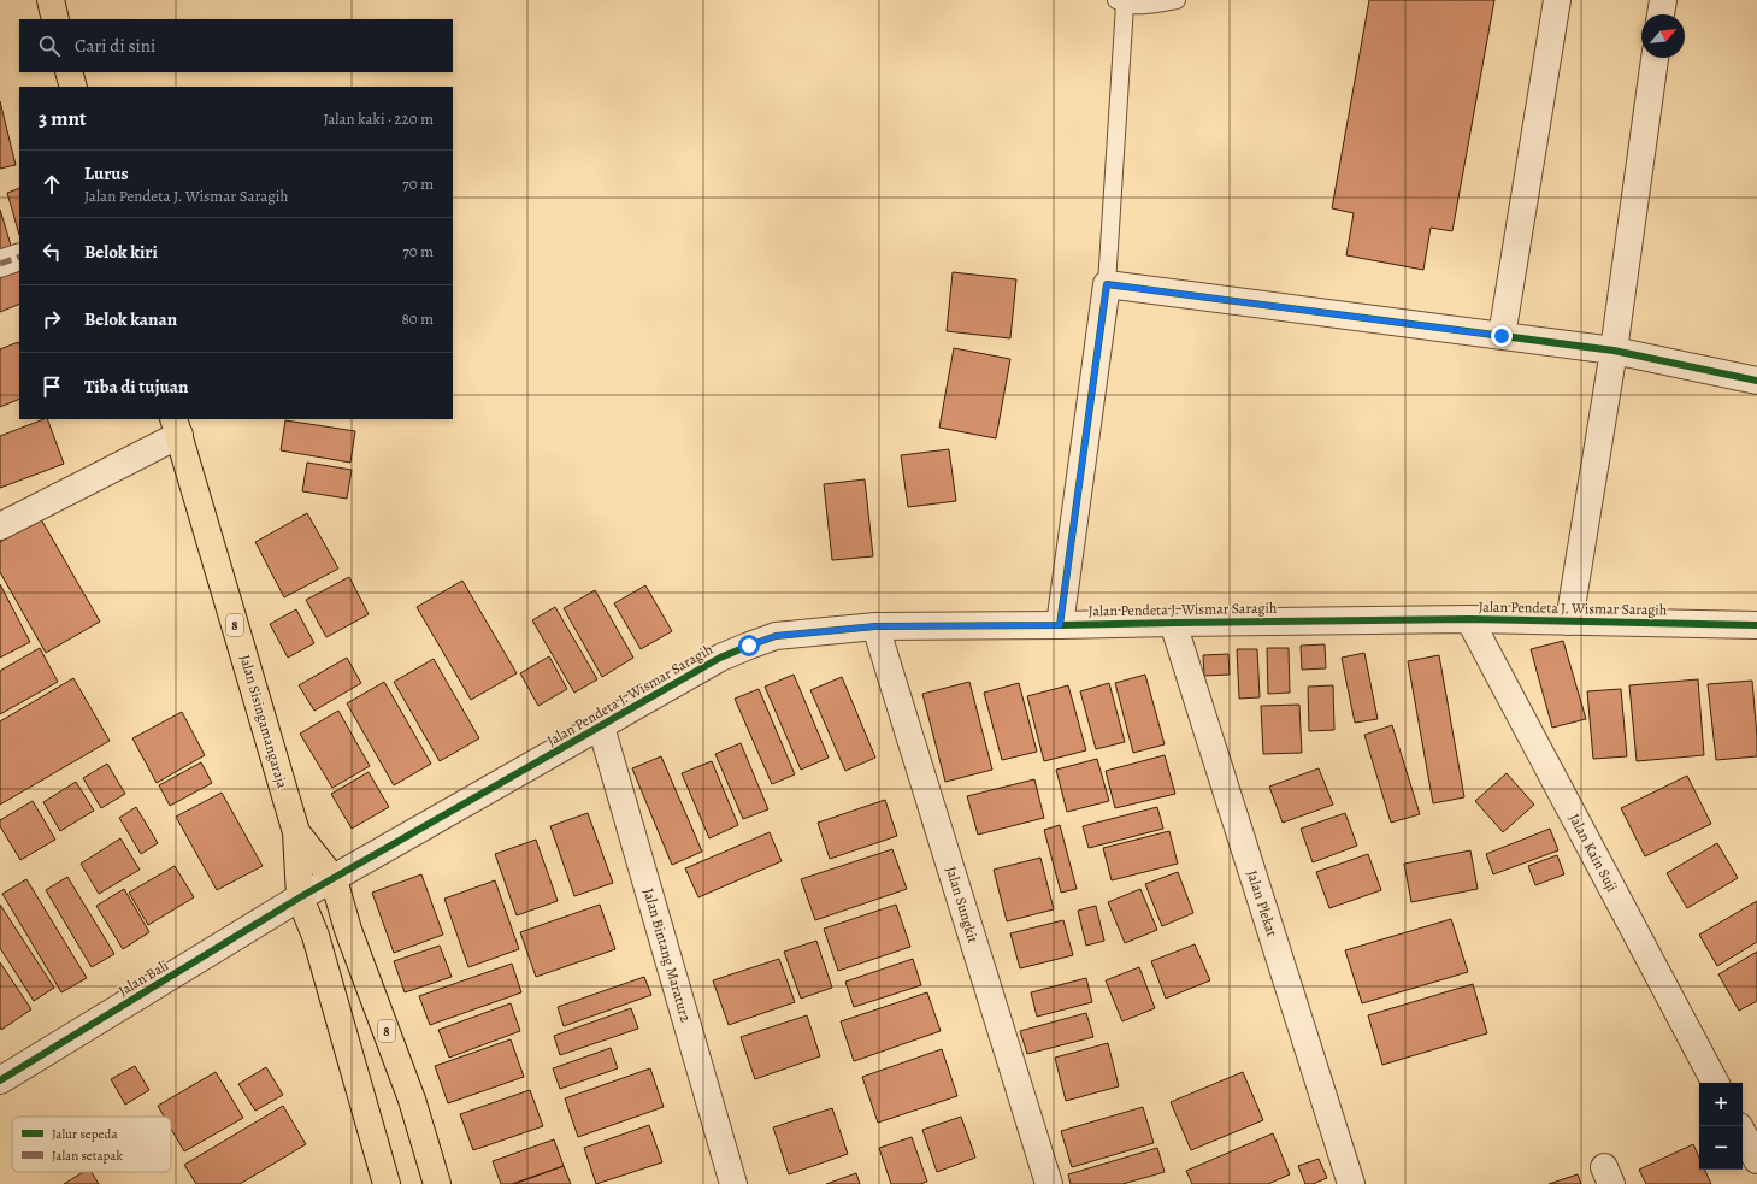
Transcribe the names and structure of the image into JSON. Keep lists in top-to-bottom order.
{
  "streets": {
    "highway": ["8", "Jalan Sisingamangaraja"],
    "street": [
      "Jalan Pendeta J. Wismar Saragih",
      "Jalan Kain Suji",
      "Jalan Plekat",
      "Jalan Sungkit",
      "Jalan Bintang Maratur2",
      "Jalan Bali"
    ]
  },
  "crossings": [
    ["Jalan Pendeta J. Wismar Saragih", "8"],
    ["Jalan Pendeta J. Wismar Saragih", "Jalan Sisingamangaraja"],
    ["Jalan Pendeta J. Wismar Saragih", "Jalan Kain Suji"],
    ["Jalan Pendeta J. Wismar Saragih", "Jalan Plekat"],
    ["Jalan Pendeta J. Wismar Saragih", "Jalan Sungkit"],
    ["Jalan Pendeta J. Wismar Saragih", "Jalan Bintang Maratur2"],
    ["Jalan Pendeta J. Wismar Saragih", "Jalan Bali"],
    ["8", "Jalan Sisingamangaraja"],
    ["8", "Jalan Bali"],
    ["Jalan Sisingamangaraja", "Jalan Bali"]
  ],
  "legend": ["Jalur sepeda", "Jalan setapak"],
  "north": "top right",
  "page": {
    "search": "Cari di sini",
    "heading": ["3 mnt", "Jalan kaki · 220 m"],
    "list": [
      ["Lurus", "Jalan Pendeta J. Wismar Saragih", "70 m"],
      ["Belok kiri", "70 m"],
      ["Belok kanan", "80 m"],
      "Tiba di tujuan"
    ],
    "map_buttons": ["+", "−"]
  }
}
